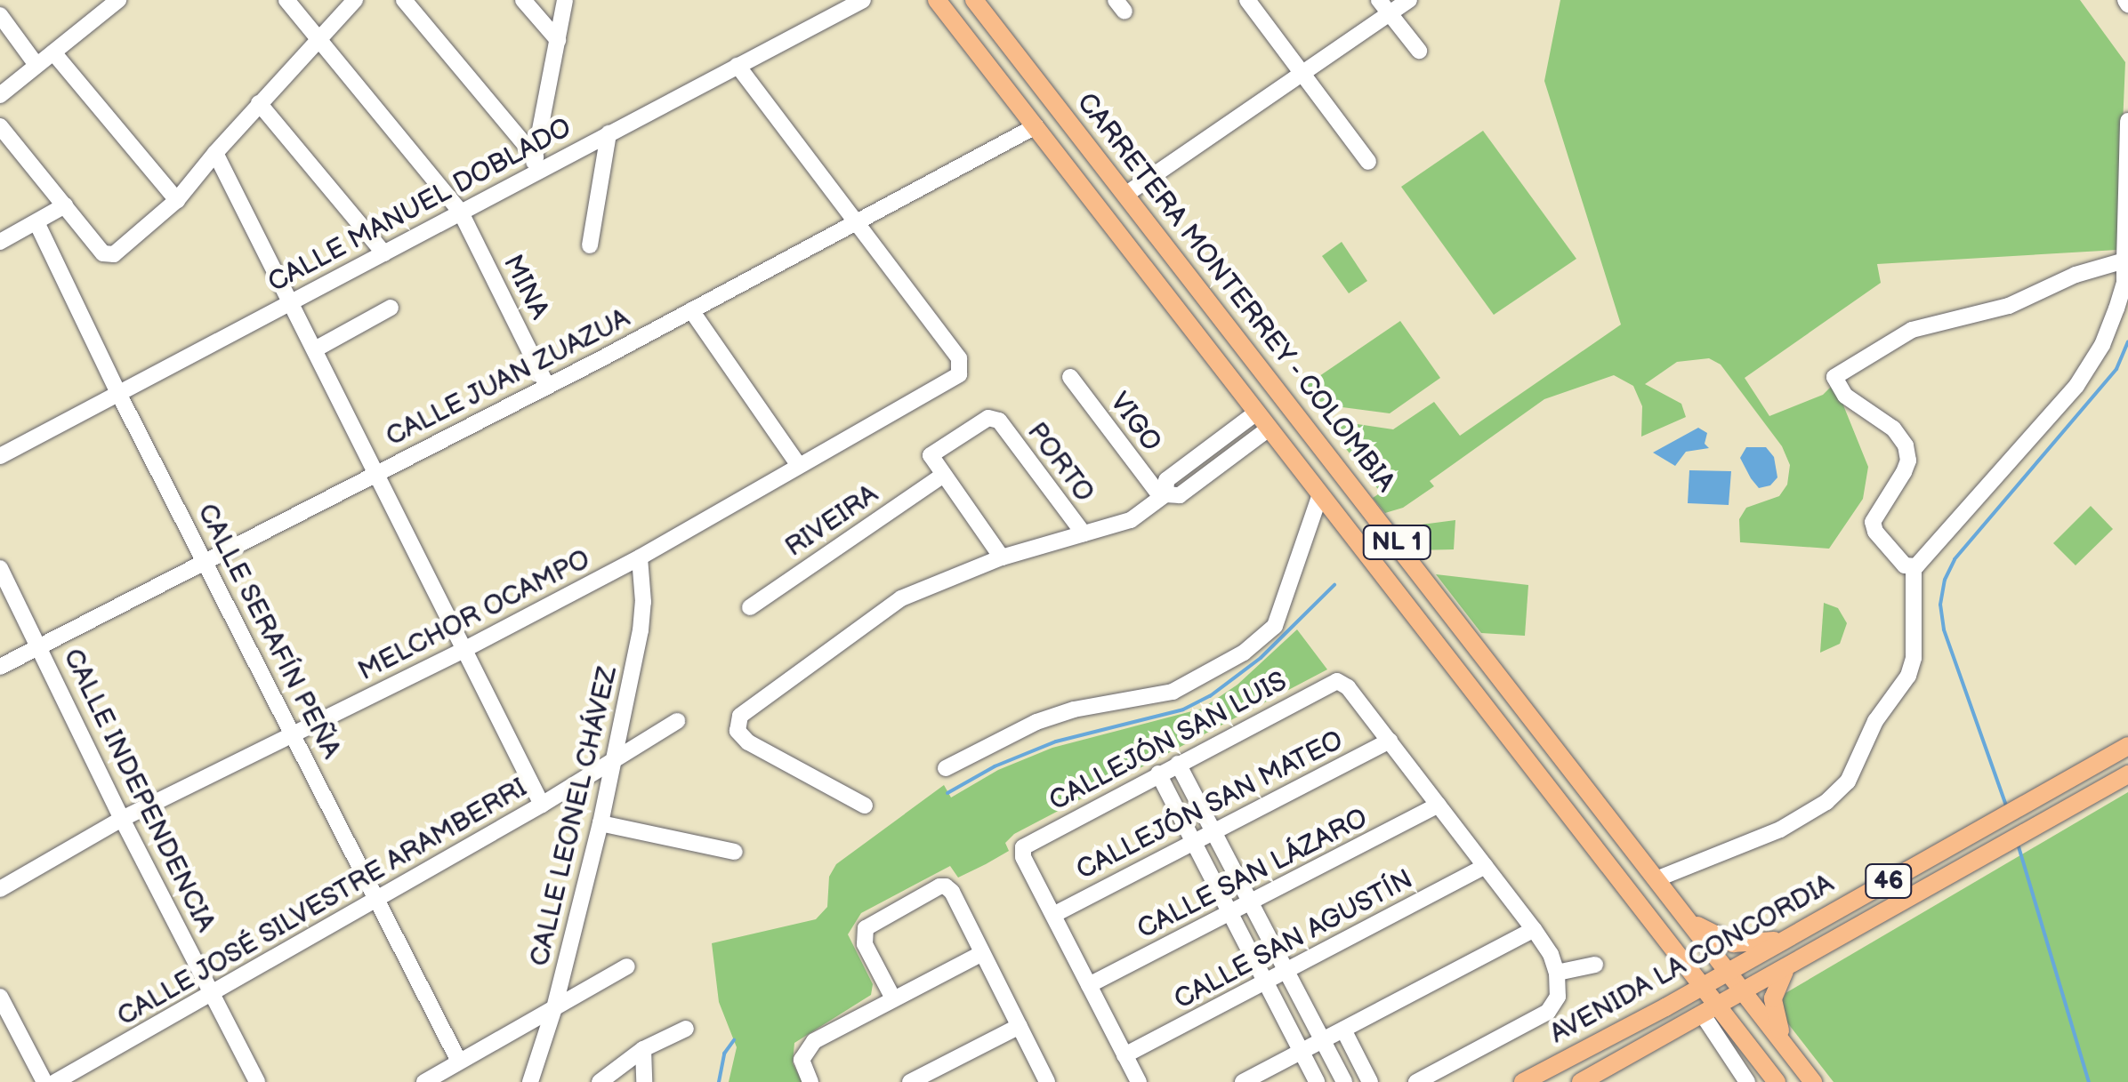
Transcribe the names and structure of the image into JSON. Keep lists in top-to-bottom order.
{
  "streets": {
    "main road": [
      "CARRETERA MONTERREY - COLOMBIA",
      "NL 1",
      "46",
      "AVENIDA LA CONCORDIA"
    ],
    "street": [
      "CALLE MANUEL DOBLADO",
      "MINA",
      "CALLE JUAN ZUAZUA",
      "VIGO",
      "PORTO",
      "RIVEIRA",
      "MELCHOR OCAMPO",
      "CALLE SERAFÍN PEÑA",
      "CALLEJÓN SAN LUIS",
      "CALLE INDEPENDENCIA",
      "CALLEJÓN SAN MATEO",
      "CALLE LEONEL CHÁVEZ",
      "CALLE SAN LÁZARO",
      "CALLE JOSÉ SILVESTRE ARAMBERRI",
      "CALLE SAN AGUSTÍN"
    ]
  },
  "crossings": [
    ["CALLE MANUEL DOBLADO", "MINA"],
    ["CALLE MANUEL DOBLADO", "CALLE SERAFÍN PEÑA"],
    ["MINA", "CALLE JUAN ZUAZUA"],
    ["CARRETERA MONTERREY - COLOMBIA", "CALLE JUAN ZUAZUA"],
    ["CARRETERA MONTERREY - COLOMBIA", "AVENIDA LA CONCORDIA"],
    ["CALLE JUAN ZUAZUA", "MELCHOR OCAMPO"],
    ["CALLE JUAN ZUAZUA", "CALLE SERAFÍN PEÑA"],
    ["CALLE JUAN ZUAZUA", "CALLE INDEPENDENCIA"],
    ["PORTO", "RIVEIRA"],
    ["MELCHOR OCAMPO", "CALLE SERAFÍN PEÑA"],
    ["MELCHOR OCAMPO", "CALLE INDEPENDENCIA"],
    ["MELCHOR OCAMPO", "CALLE LEONEL CHÁVEZ"],
    ["CALLE SERAFÍN PEÑA", "CALLE JOSÉ SILVESTRE ARAMBERRI"],
    ["CALLEJÓN SAN LUIS", "CALLEJÓN SAN MATEO"],
    ["CALLE INDEPENDENCIA", "CALLE JOSÉ SILVESTRE ARAMBERRI"],
    ["CALLE LEONEL CHÁVEZ", "CALLE JOSÉ SILVESTRE ARAMBERRI"]
  ]
}
